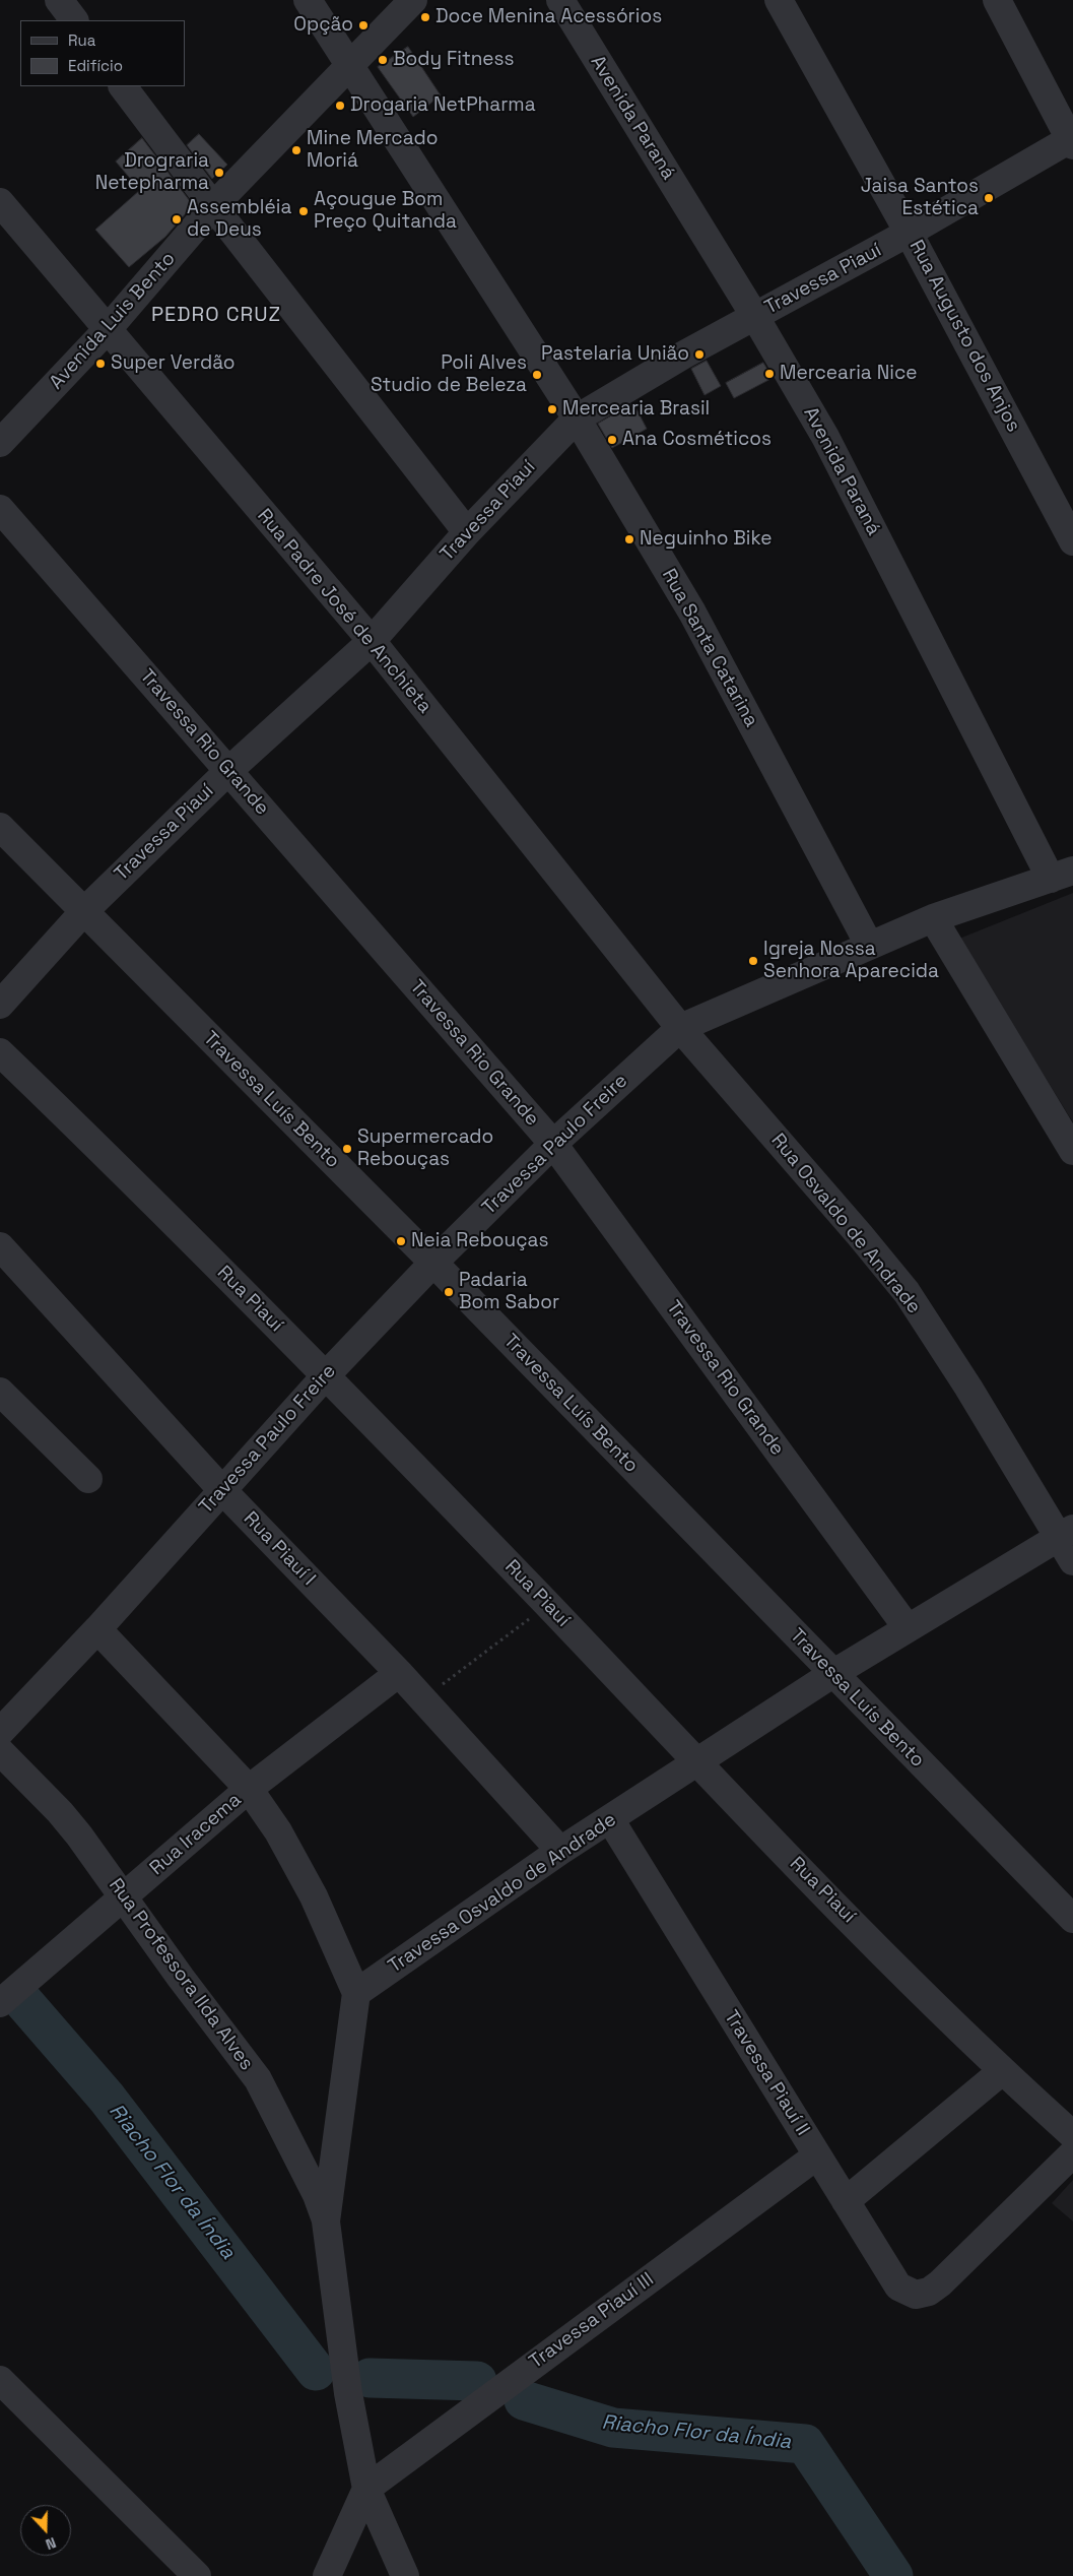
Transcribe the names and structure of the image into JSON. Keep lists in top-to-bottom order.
{
  "streets": {
    "street": [
      "Avenida Paraná",
      "Travessa Piauí",
      "Avenida Luis Bento",
      "Rua Augusto dos Anjos",
      "Rua Padre José de Anchieta",
      "Rua Santa Catarina",
      "Travessa Rio Grande",
      "Travessa Luís Bento",
      "Travessa Paulo Freire",
      "Rua Osvaldo de Andrade",
      "Rua Piauí",
      "Rua Piauí I",
      "Rua Iracema",
      "Travessa Osvaldo de Andrade",
      "Rua Professora Ilda Alves",
      "Travessa Piauí II",
      "Travessa Piauí III"
    ]
  },
  "crossings": [
    ["Avenida Paraná", "Travessa Piauí"],
    ["Avenida Paraná", "Travessa Paulo Freire"],
    ["Travessa Piauí", "Rua Augusto dos Anjos"],
    ["Travessa Piauí", "Rua Padre José de Anchieta"],
    ["Travessa Piauí", "Rua Santa Catarina"],
    ["Travessa Piauí", "Travessa Rio Grande"],
    ["Travessa Piauí", "Travessa Luís Bento"],
    ["Avenida Luis Bento", "Rua Padre José de Anchieta"],
    ["Avenida Luis Bento", "Rua Santa Catarina"],
    ["Rua Padre José de Anchieta", "Travessa Paulo Freire"],
    ["Rua Padre José de Anchieta", "Rua Osvaldo de Andrade"],
    ["Rua Santa Catarina", "Travessa Paulo Freire"],
    ["Travessa Rio Grande", "Travessa Paulo Freire"],
    ["Travessa Rio Grande", "Travessa Osvaldo de Andrade"],
    ["Travessa Luís Bento", "Travessa Paulo Freire"],
    ["Travessa Luís Bento", "Travessa Osvaldo de Andrade"],
    ["Travessa Paulo Freire", "Rua Osvaldo de Andrade"],
    ["Travessa Paulo Freire", "Rua Piauí"],
    ["Travessa Paulo Freire", "Rua Piauí I"],
    ["Rua Osvaldo de Andrade", "Travessa Osvaldo de Andrade"],
    ["Rua Piauí", "Travessa Osvaldo de Andrade"],
    ["Rua Piauí I", "Rua Iracema"],
    ["Rua Piauí I", "Travessa Osvaldo de Andrade"],
    ["Rua Iracema", "Rua Professora Ilda Alves"],
    ["Travessa Osvaldo de Andrade", "Travessa Piauí II"],
    ["Travessa Piauí II", "Travessa Piauí III"]
  ],
  "districts": ["PEDRO CRUZ"],
  "water": ["Riacho Flor da Índia"],
  "places": [
    "Doce Menina Acessórios",
    "Opção",
    "Body Fitness",
    "Drogaria NetPharma",
    "Mine Mercado Moriá",
    "Drograria Netepharma",
    "Jaisa Santos Estética",
    "Açougue Bom Preço Quitanda",
    "Assembléia de Deus",
    "Pastelaria União",
    "Super Verdão",
    "Mercearia Nice",
    "Poli Alves Studio de Beleza",
    "Mercearia Brasil",
    "Ana Cosméticos",
    "Neguinho Bike",
    "Igreja Nossa Senhora Aparecida",
    "Supermercado Rebouças",
    "Neia Rebouças",
    "Padaria Bom Sabor"
  ],
  "legend": ["Rua", "Edifício"],
  "north": "bottom"
}
